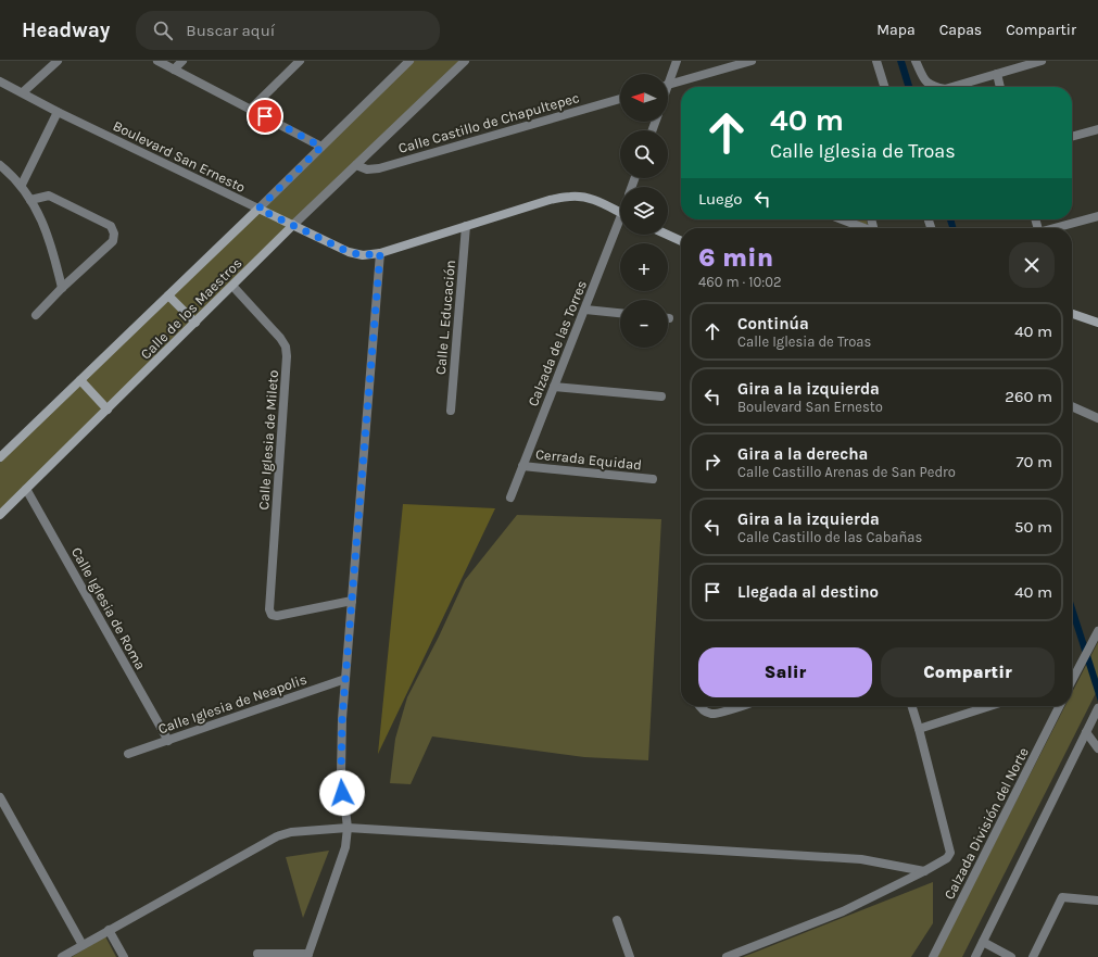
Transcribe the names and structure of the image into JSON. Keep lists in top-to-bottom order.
{
  "streets": {
    "main road": ["Boulevard San Ernesto", "Calle de los Maestros"],
    "street": [
      "Calle Castillo de Chapultepec",
      "Calle L. Educación",
      "Calzada de las Torres",
      "Calle Iglesia de Mileto",
      "Cerrada Equidad",
      "Calle Iglesia de Roma",
      "Calle Iglesia de Neapolis",
      "Calzada División del Norte"
    ]
  },
  "crossings": [
    ["Boulevard San Ernesto", "Calle de los Maestros"],
    ["Boulevard San Ernesto", "Calle L. Educación"],
    ["Calle de los Maestros", "Calle Iglesia de Mileto"],
    ["Calle de los Maestros", "Calle Iglesia de Roma"],
    ["Calzada de las Torres", "Cerrada Equidad"],
    ["Calle Iglesia de Roma", "Calle Iglesia de Neapolis"]
  ],
  "north": "left",
  "page": {
    "header": "Headway",
    "search": "Buscar aquí",
    "nav": ["Mapa", "Capas", "Compartir"],
    "map_buttons": ["+", "−"],
    "turn": ["40 m", "Calle Iglesia de Troas"],
    "then": "Luego",
    "heading": ["6 min", "460 m · 10:02"],
    "list": [
      {
        "name": "Continúa",
        "note": "Calle Iglesia de Troas",
        "value": "40 m"
      },
      {
        "name": "Gira a la izquierda",
        "note": "Boulevard San Ernesto",
        "value": "260 m"
      },
      {
        "name": "Gira a la derecha",
        "note": "Calle Castillo Arenas de San Pedro",
        "value": "70 m"
      },
      {
        "name": "Gira a la izquierda",
        "note": "Calle Castillo de las Cabañas",
        "value": "50 m"
      },
      {
        "name": "Llegada al destino",
        "value": "40 m"
      }
    ],
    "buttons": ["Salir", "Compartir"]
  }
}
